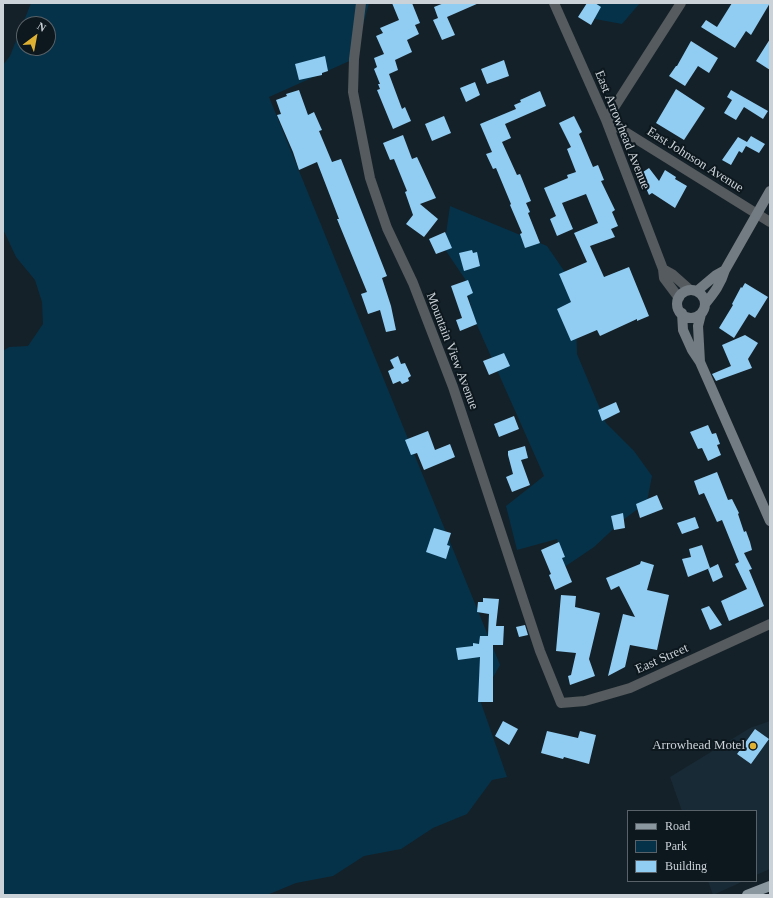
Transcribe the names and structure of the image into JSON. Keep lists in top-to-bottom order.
{
  "streets": {
    "street": [
      "East Arrowhead Avenue",
      "East Johnson Avenue",
      "Mountain View Avenue",
      "East Street"
    ]
  },
  "crossings": [
    ["East Arrowhead Avenue", "East Johnson Avenue"],
    ["Mountain View Avenue", "East Street"]
  ],
  "places": ["Arrowhead Motel"],
  "legend": ["Road", "Park", "Building"],
  "north": "top right"
}
